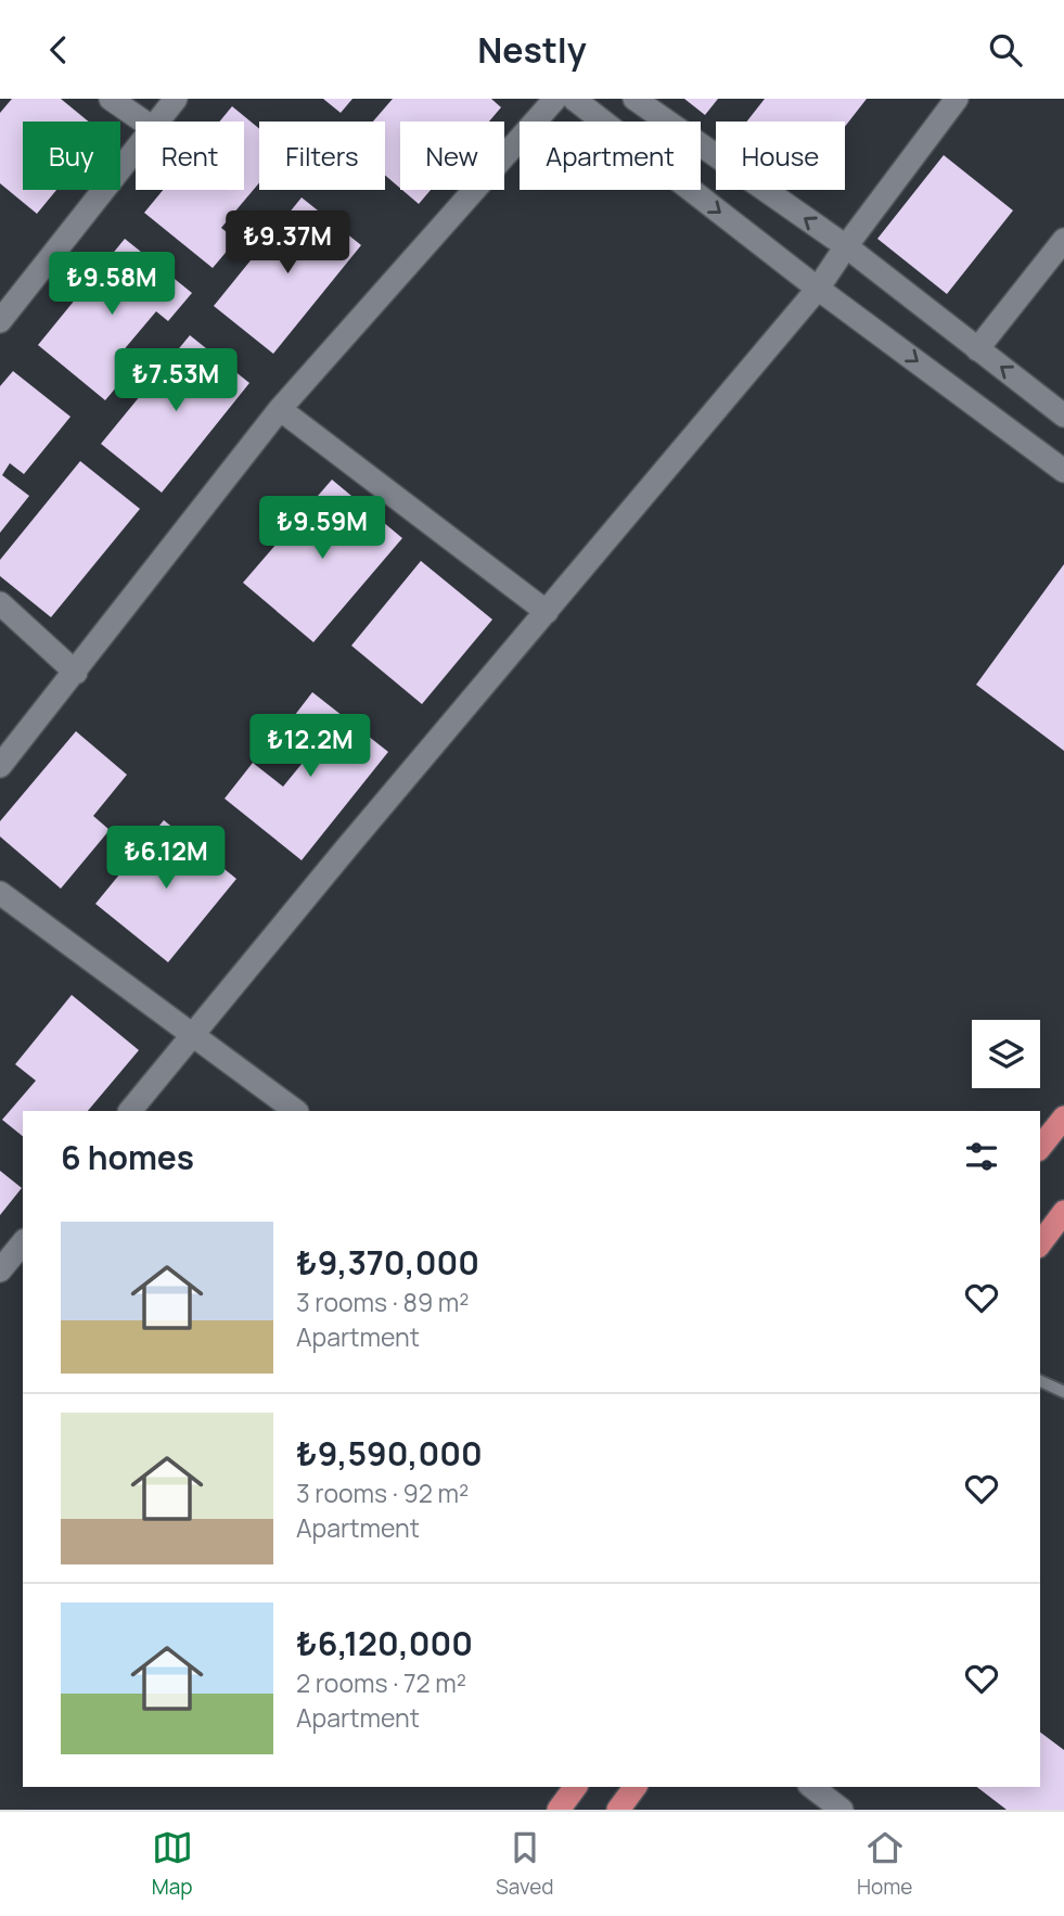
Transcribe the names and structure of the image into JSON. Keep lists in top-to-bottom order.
{
  "page": {
    "header": "Nestly",
    "chip": [
      "Buy",
      "Rent",
      "Filters",
      "New",
      "Apartment",
      "House"
    ],
    "price": [
      "₺9.37M",
      "₺9.58M",
      "₺7.53M",
      "₺9.59M",
      "₺12.2M",
      "₺6.12M"
    ],
    "heading": "6 homes",
    "list": [
      {
        "name": "₺9,370,000",
        "note": "3 rooms · 89 m² · Apartment"
      },
      {
        "name": "₺9,590,000",
        "note": "3 rooms · 92 m² · Apartment"
      },
      {
        "name": "₺6,120,000",
        "note": "2 rooms · 72 m² · Apartment"
      }
    ],
    "tabs": ["Map", "Saved", "Home"]
  }
}
